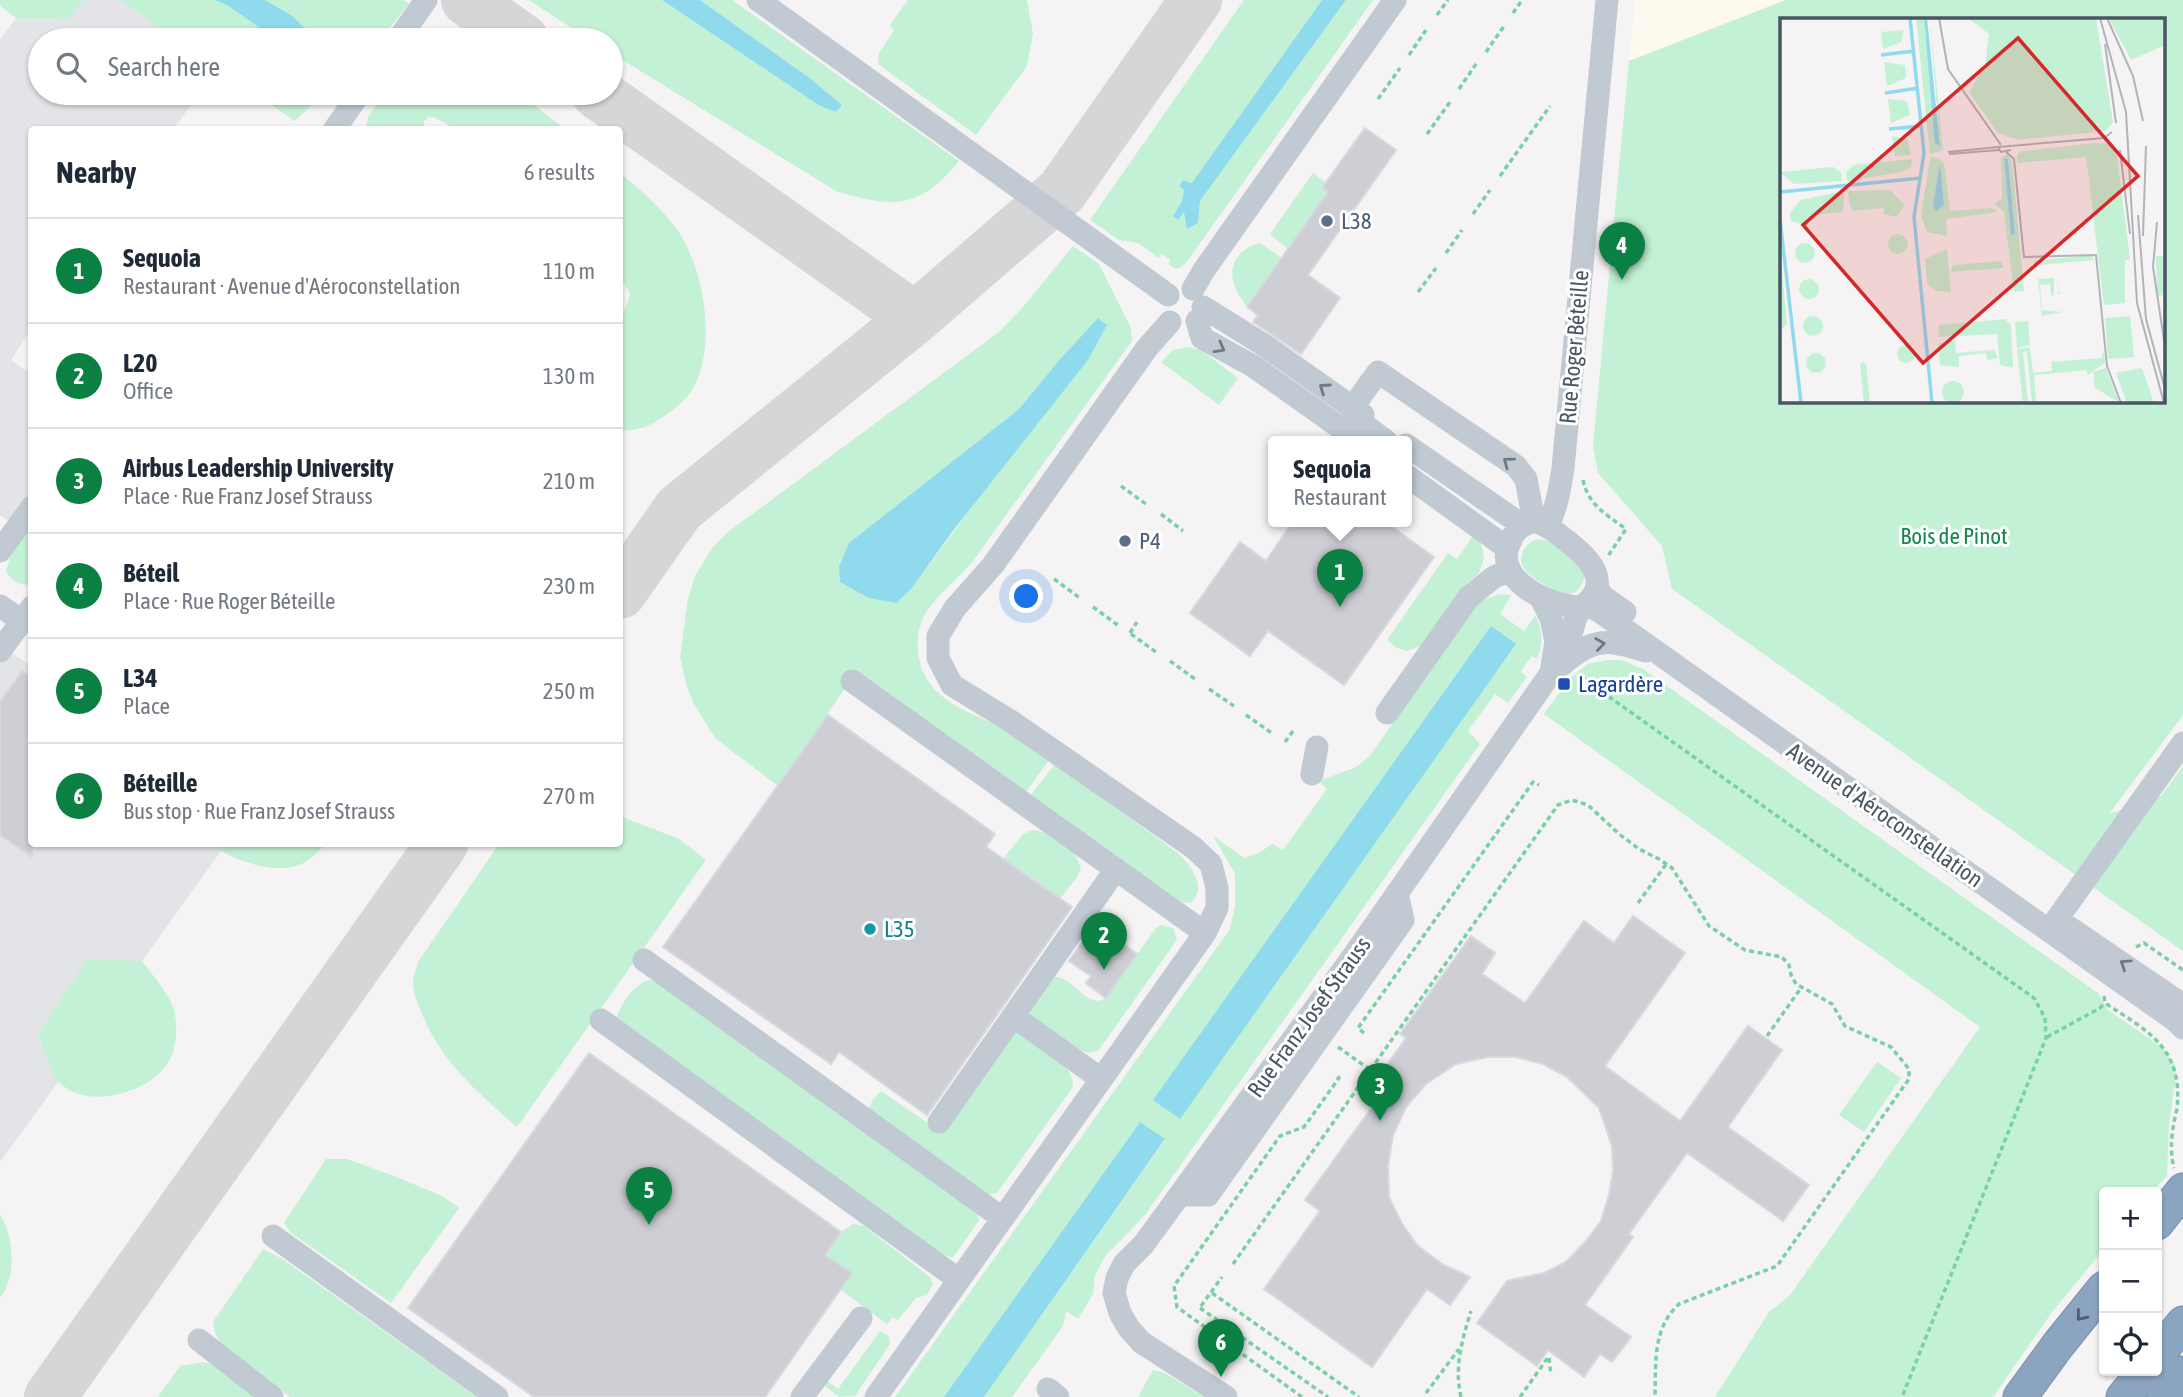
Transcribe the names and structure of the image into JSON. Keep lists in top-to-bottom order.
{
  "streets": {
    "street": ["Rue Roger Béteille", "Avenue d'Aéroconstellation", "Rue Franz Josef Strauss"]
  },
  "crossings": [
    ["Rue Roger Béteille", "Avenue d'Aéroconstellation"],
    ["Rue Roger Béteille", "Rue Franz Josef Strauss"],
    ["Avenue d'Aéroconstellation", "Rue Franz Josef Strauss"]
  ],
  "parks": ["Bois de Pinot"],
  "places": {
    "other": ["L38", "P4", "L35"],
    "transit": ["Lagardère"]
  },
  "page": {
    "search": "Search here",
    "heading": ["Nearby", "6 results"],
    "list": [
      {
        "mark": "1",
        "name": "Sequoia",
        "note": "Restaurant · Avenue d'Aéroconstellation",
        "value": "110 m"
      },
      {
        "mark": "2",
        "name": "L20",
        "note": "Office",
        "value": "130 m"
      },
      {
        "mark": "3",
        "name": "Airbus Leadership University",
        "note": "Place · Rue Franz Josef Strauss",
        "value": "210 m"
      },
      {
        "mark": "4",
        "name": "Béteil",
        "note": "Place · Rue Roger Béteille",
        "value": "230 m"
      },
      {
        "mark": "5",
        "name": "L34",
        "note": "Place",
        "value": "250 m"
      },
      {
        "mark": "6",
        "name": "Béteille",
        "note": "Bus stop · Rue Franz Josef Strauss",
        "value": "270 m"
      }
    ],
    "pins": [
      "4",
      "1",
      "2",
      "3",
      "5",
      "6"
    ],
    "popup": ["Sequoia", "Restaurant"],
    "map_buttons": ["+", "−"]
  }
}
